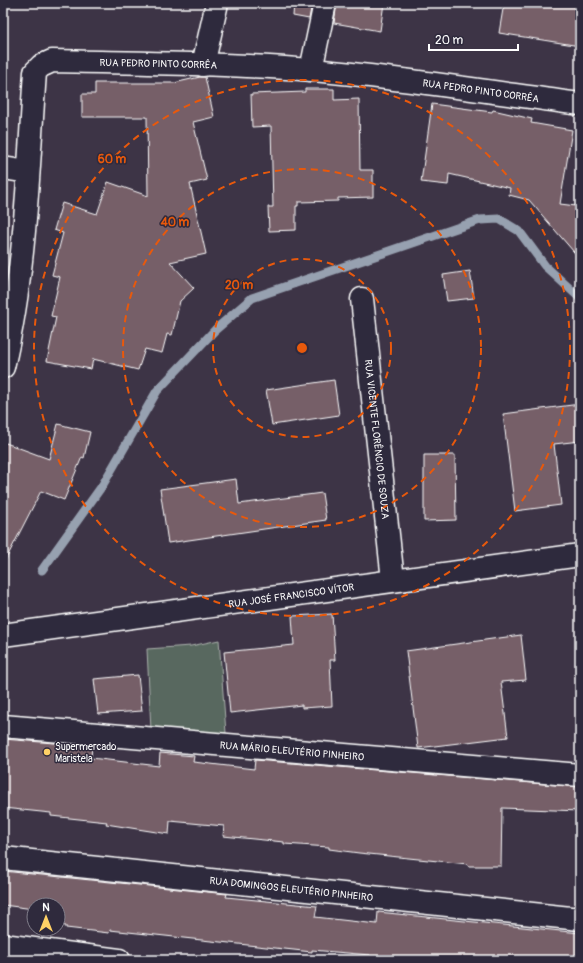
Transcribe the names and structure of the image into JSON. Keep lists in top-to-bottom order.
{
  "streets": {
    "street": [
      "RUA PEDRO PINTO CORRÊA",
      "RUA VICENTE FLORÊNCIO DE SOUZA",
      "RUA JOSÉ FRANCISCO VÍTOR",
      "RUA MÁRIO ELEUTÉRIO PINHEIRO",
      "RUA DOMINGOS ELEUTÉRIO PINHEIRO"
    ]
  },
  "crossings": [
    ["RUA VICENTE FLORÊNCIO DE SOUZA", "RUA JOSÉ FRANCISCO VÍTOR"]
  ],
  "places": ["Supermercado Maristela"],
  "scale_bar": "20 m",
  "north": "top",
  "rings": ["60 m", "40 m", "20 m"]
}
